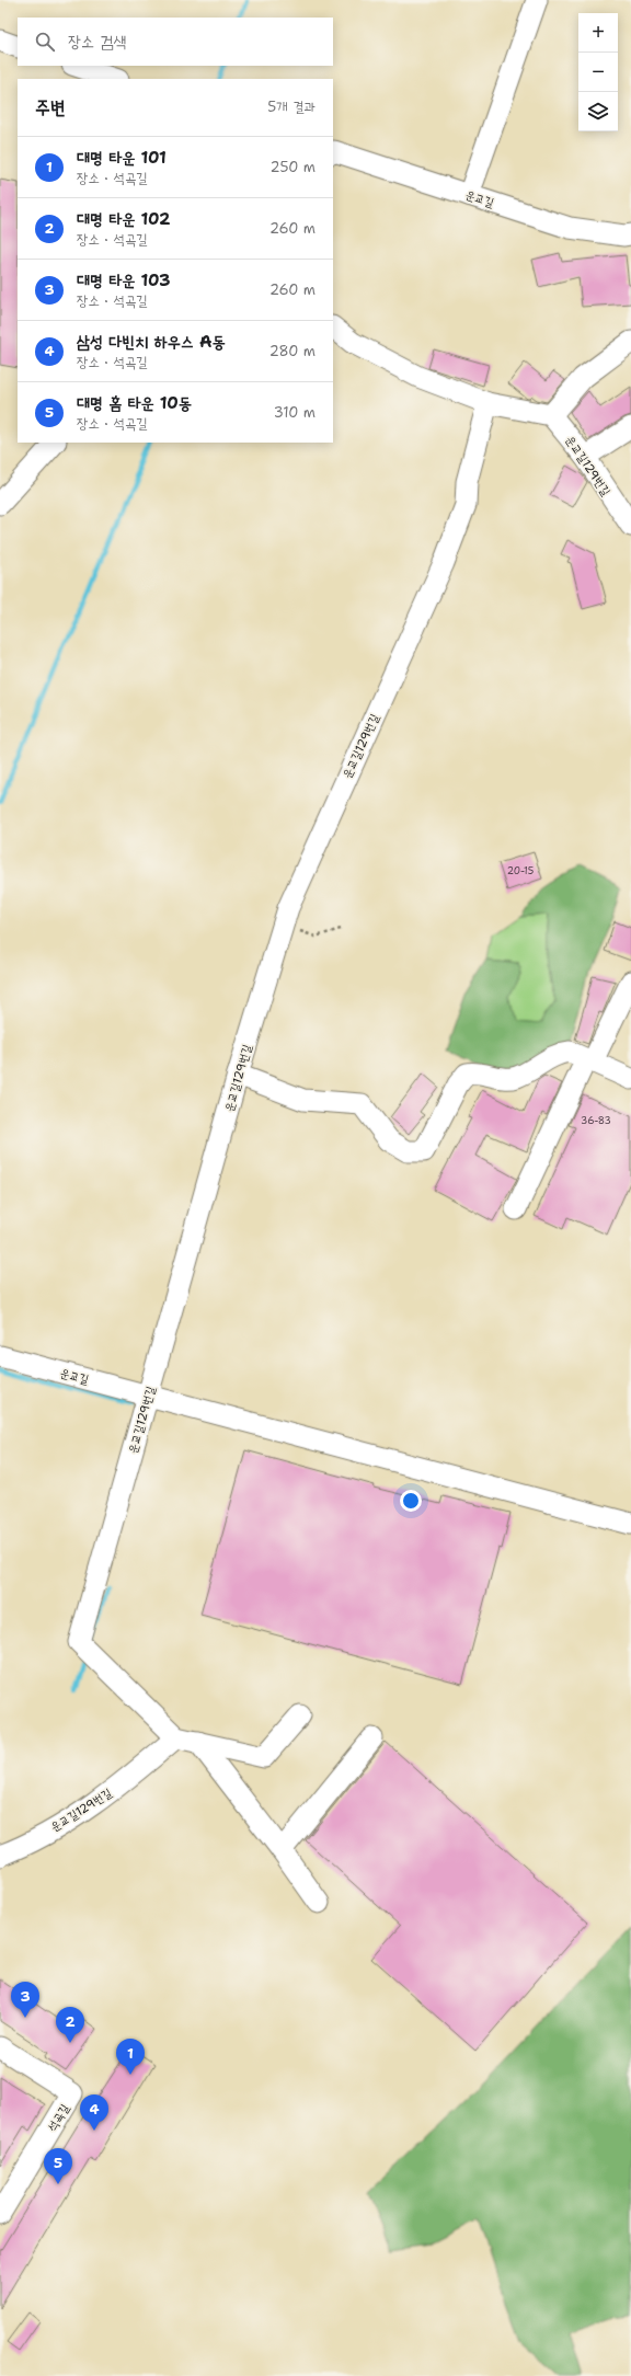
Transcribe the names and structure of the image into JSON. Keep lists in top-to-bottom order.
{
  "streets": {
    "street": ["운교길", "운교길129번길", "석곡길"]
  },
  "crossings": [
    ["운교길", "운교길129번길"]
  ],
  "house_numbers": ["20-15", "36-83"],
  "page": {
    "map_buttons": ["+", "−"],
    "search": "장소 검색",
    "heading": ["주변", "5개 결과"],
    "list": [
      {
        "mark": "1",
        "name": "대명 타운 101",
        "note": "장소 · 석곡길",
        "value": "250 m"
      },
      {
        "mark": "2",
        "name": "대명 타운 102",
        "note": "장소 · 석곡길",
        "value": "260 m"
      },
      {
        "mark": "3",
        "name": "대명 타운 103",
        "note": "장소 · 석곡길",
        "value": "260 m"
      },
      {
        "mark": "4",
        "name": "삼성 다빈치 하우스 A동",
        "note": "장소 · 석곡길",
        "value": "280 m"
      },
      {
        "mark": "5",
        "name": "대명 홈 타운 10동",
        "note": "장소 · 석곡길",
        "value": "310 m"
      }
    ],
    "pins": [
      "3",
      "2",
      "1",
      "4",
      "5"
    ]
  }
}
